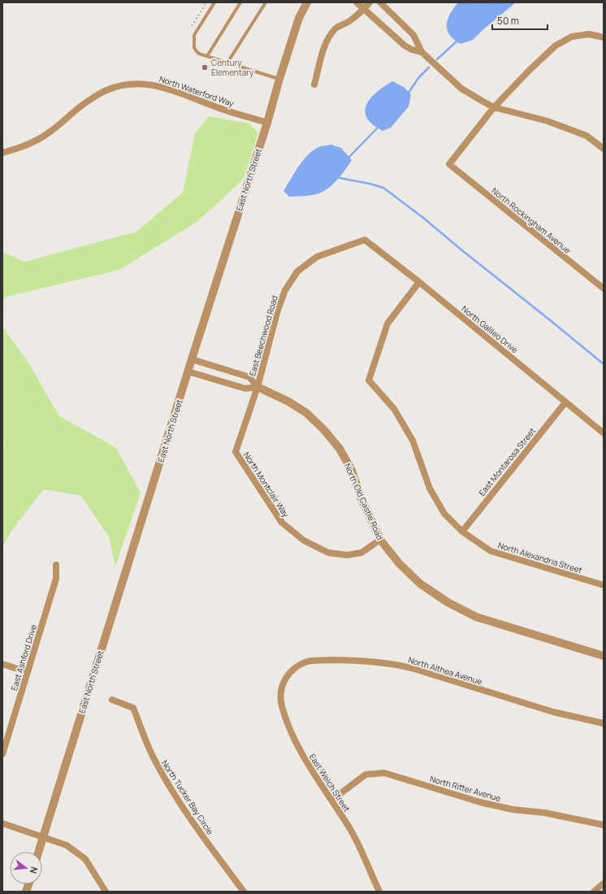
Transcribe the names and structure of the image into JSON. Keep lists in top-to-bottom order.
{
  "streets": {
    "street": [
      "North Waterford Way",
      "East North Street",
      "North Rockingham Avenue",
      "North Galileo Drive",
      "East Beechwood Road",
      "East Montarosa Street",
      "North Montclair Way",
      "North Old Castle Road",
      "North Alexandria Street",
      "East Ashford Drive",
      "North Althea Avenue",
      "East Welch Street",
      "North Ritter Avenue",
      "North Tucker Bay Circle"
    ]
  },
  "crossings": [
    ["North Waterford Way", "East North Street"],
    ["North Galileo Drive", "East Beechwood Road"],
    ["North Galileo Drive", "East Montarosa Street"],
    ["North Galileo Drive", "North Alexandria Street"],
    ["East Beechwood Road", "North Montclair Way"],
    ["East Beechwood Road", "North Old Castle Road"],
    ["East Montarosa Street", "North Alexandria Street"],
    ["North Montclair Way", "North Old Castle Road"],
    ["North Althea Avenue", "East Welch Street"],
    ["East Welch Street", "North Ritter Avenue"]
  ],
  "places": ["Century Elementary"],
  "scale_bar": "50 m",
  "north": "right"
}
